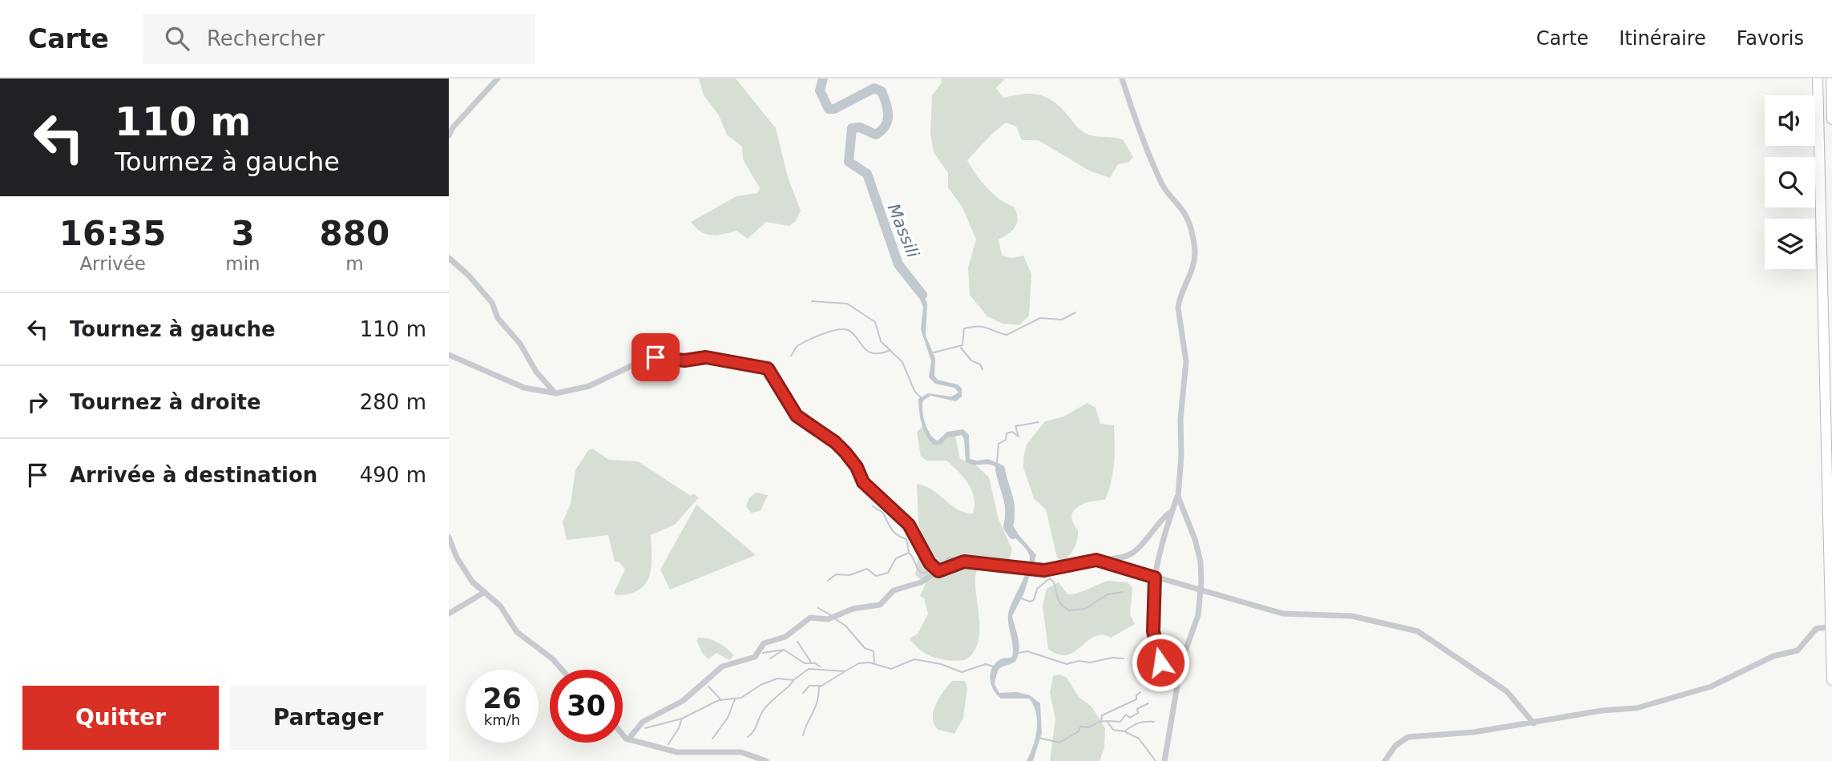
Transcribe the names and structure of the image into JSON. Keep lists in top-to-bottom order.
{
  "water": ["Massili"],
  "page": {
    "header": "Carte",
    "search": "Rechercher",
    "nav": ["Carte", "Itinéraire", "Favoris"],
    "turn": ["110 m", "Tournez à gauche"],
    "eta": [
      "16:35",
      "Arrivée",
      "3",
      "min",
      "880",
      "m"
    ],
    "list": [
      {
        "name": "Tournez à gauche",
        "value": "110 m"
      },
      {
        "name": "Tournez à droite",
        "value": "280 m"
      },
      {
        "name": "Arrivée à destination",
        "value": "490 m"
      }
    ],
    "speed": "26 km/h",
    "limit": "30",
    "buttons": ["Quitter", "Partager"]
  }
}
